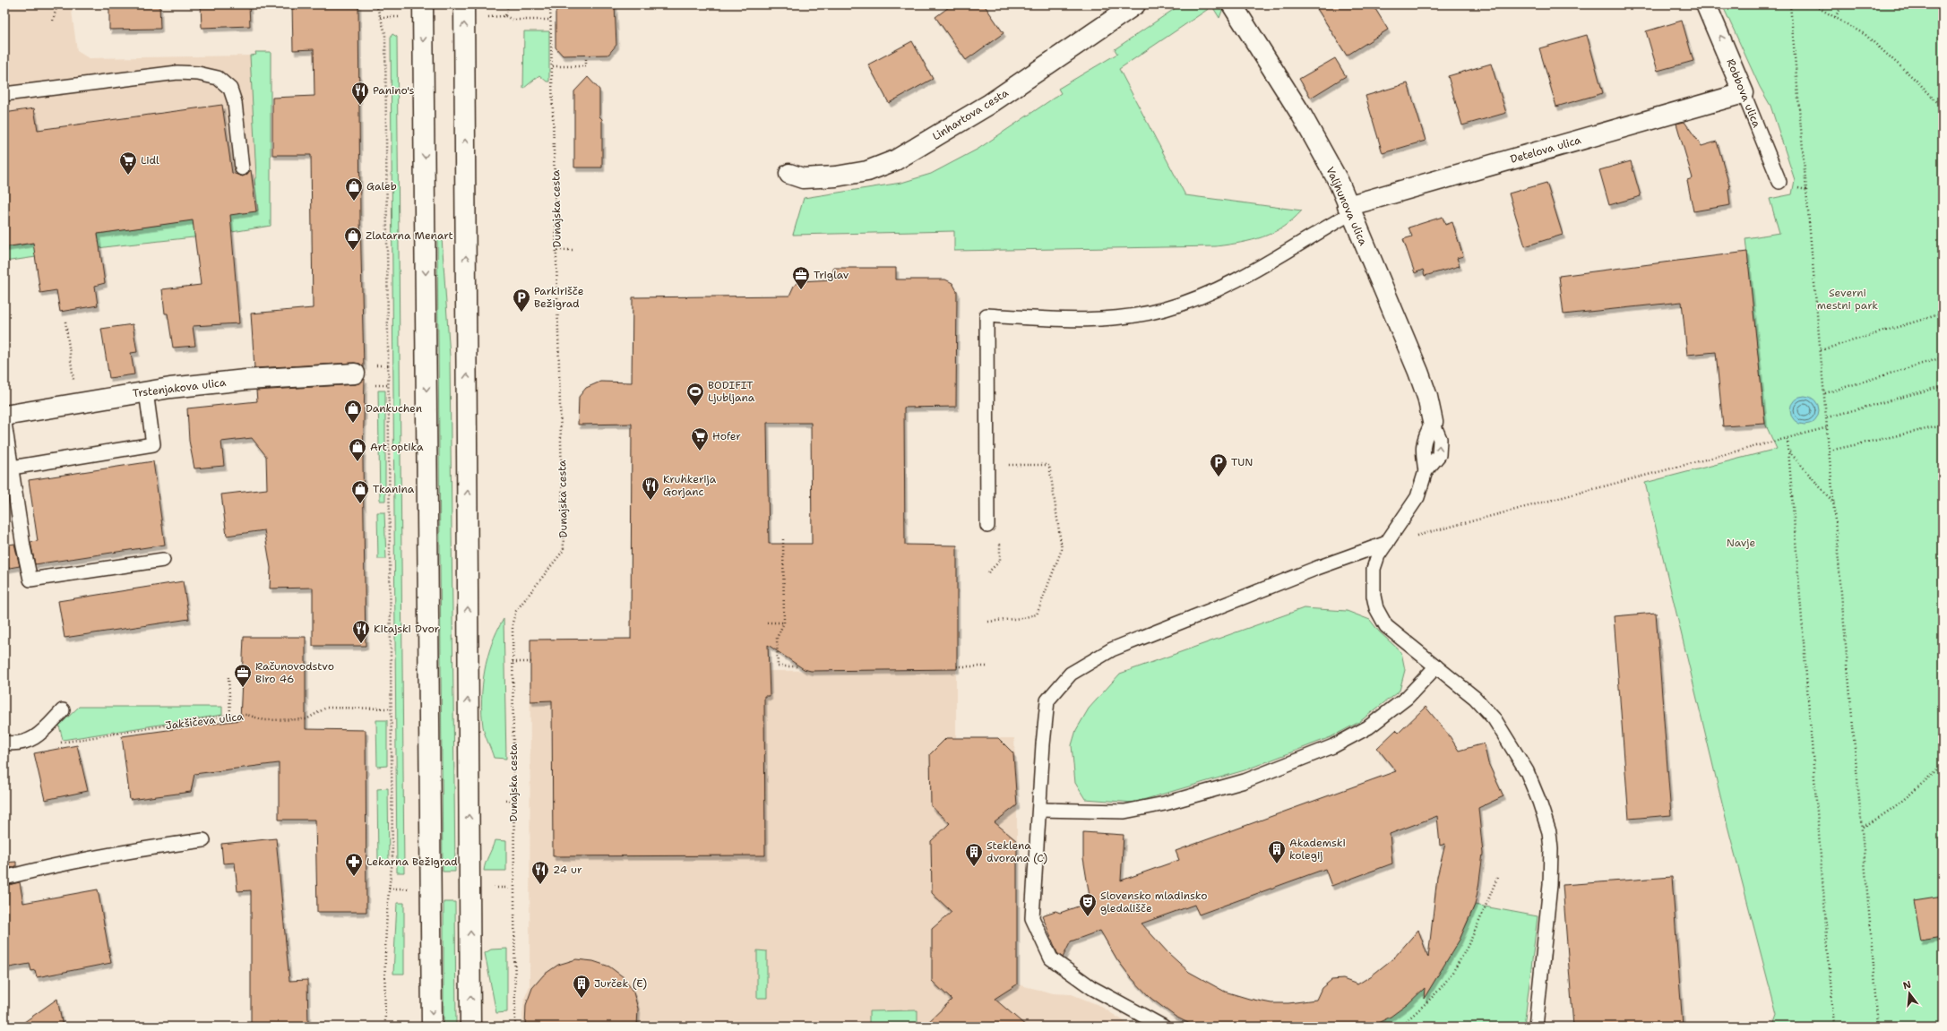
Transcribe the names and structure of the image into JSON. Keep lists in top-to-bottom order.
{
  "streets": {
    "main road": [
      "Robbova ulica",
      "Linhartova cesta",
      "Detelova ulica",
      "Valjhunova ulica",
      "Trstenjakova ulica"
    ],
    "path": ["Dunajska cesta", "Jakšičeva ulica"]
  },
  "crossings": [
    ["Robbova ulica", "Detelova ulica"],
    ["Detelova ulica", "Valjhunova ulica"]
  ],
  "one_way": ["Robbova ulica"],
  "parks": ["Severni mestni park", "Navje"],
  "places": {
    "restaurant": [
      "Panino's",
      "Kruhkerija Gorjanc",
      "Kitajski Dvor",
      "24 ur"
    ],
    "supermarket": ["Lidl", "Hofer"],
    "shop": [
      "Galeb",
      "Zlatarna Menart",
      "Dankuchen",
      "Art optika",
      "Tkanina"
    ],
    "office": ["Triglav", "Računovodstvo Biro 46"],
    "parking": ["Parkirišče Bežigrad", "TUN"],
    "sports": ["BODIFIT Ljubljana"],
    "building": ["Akademski kolegij", "Steklena dvorana (C)", "Jurček (E)"],
    "pharmacy": ["Lekarna Bežigrad"],
    "theatre": ["Slovensko mladinsko gledališče"]
  },
  "north": "top"
}
